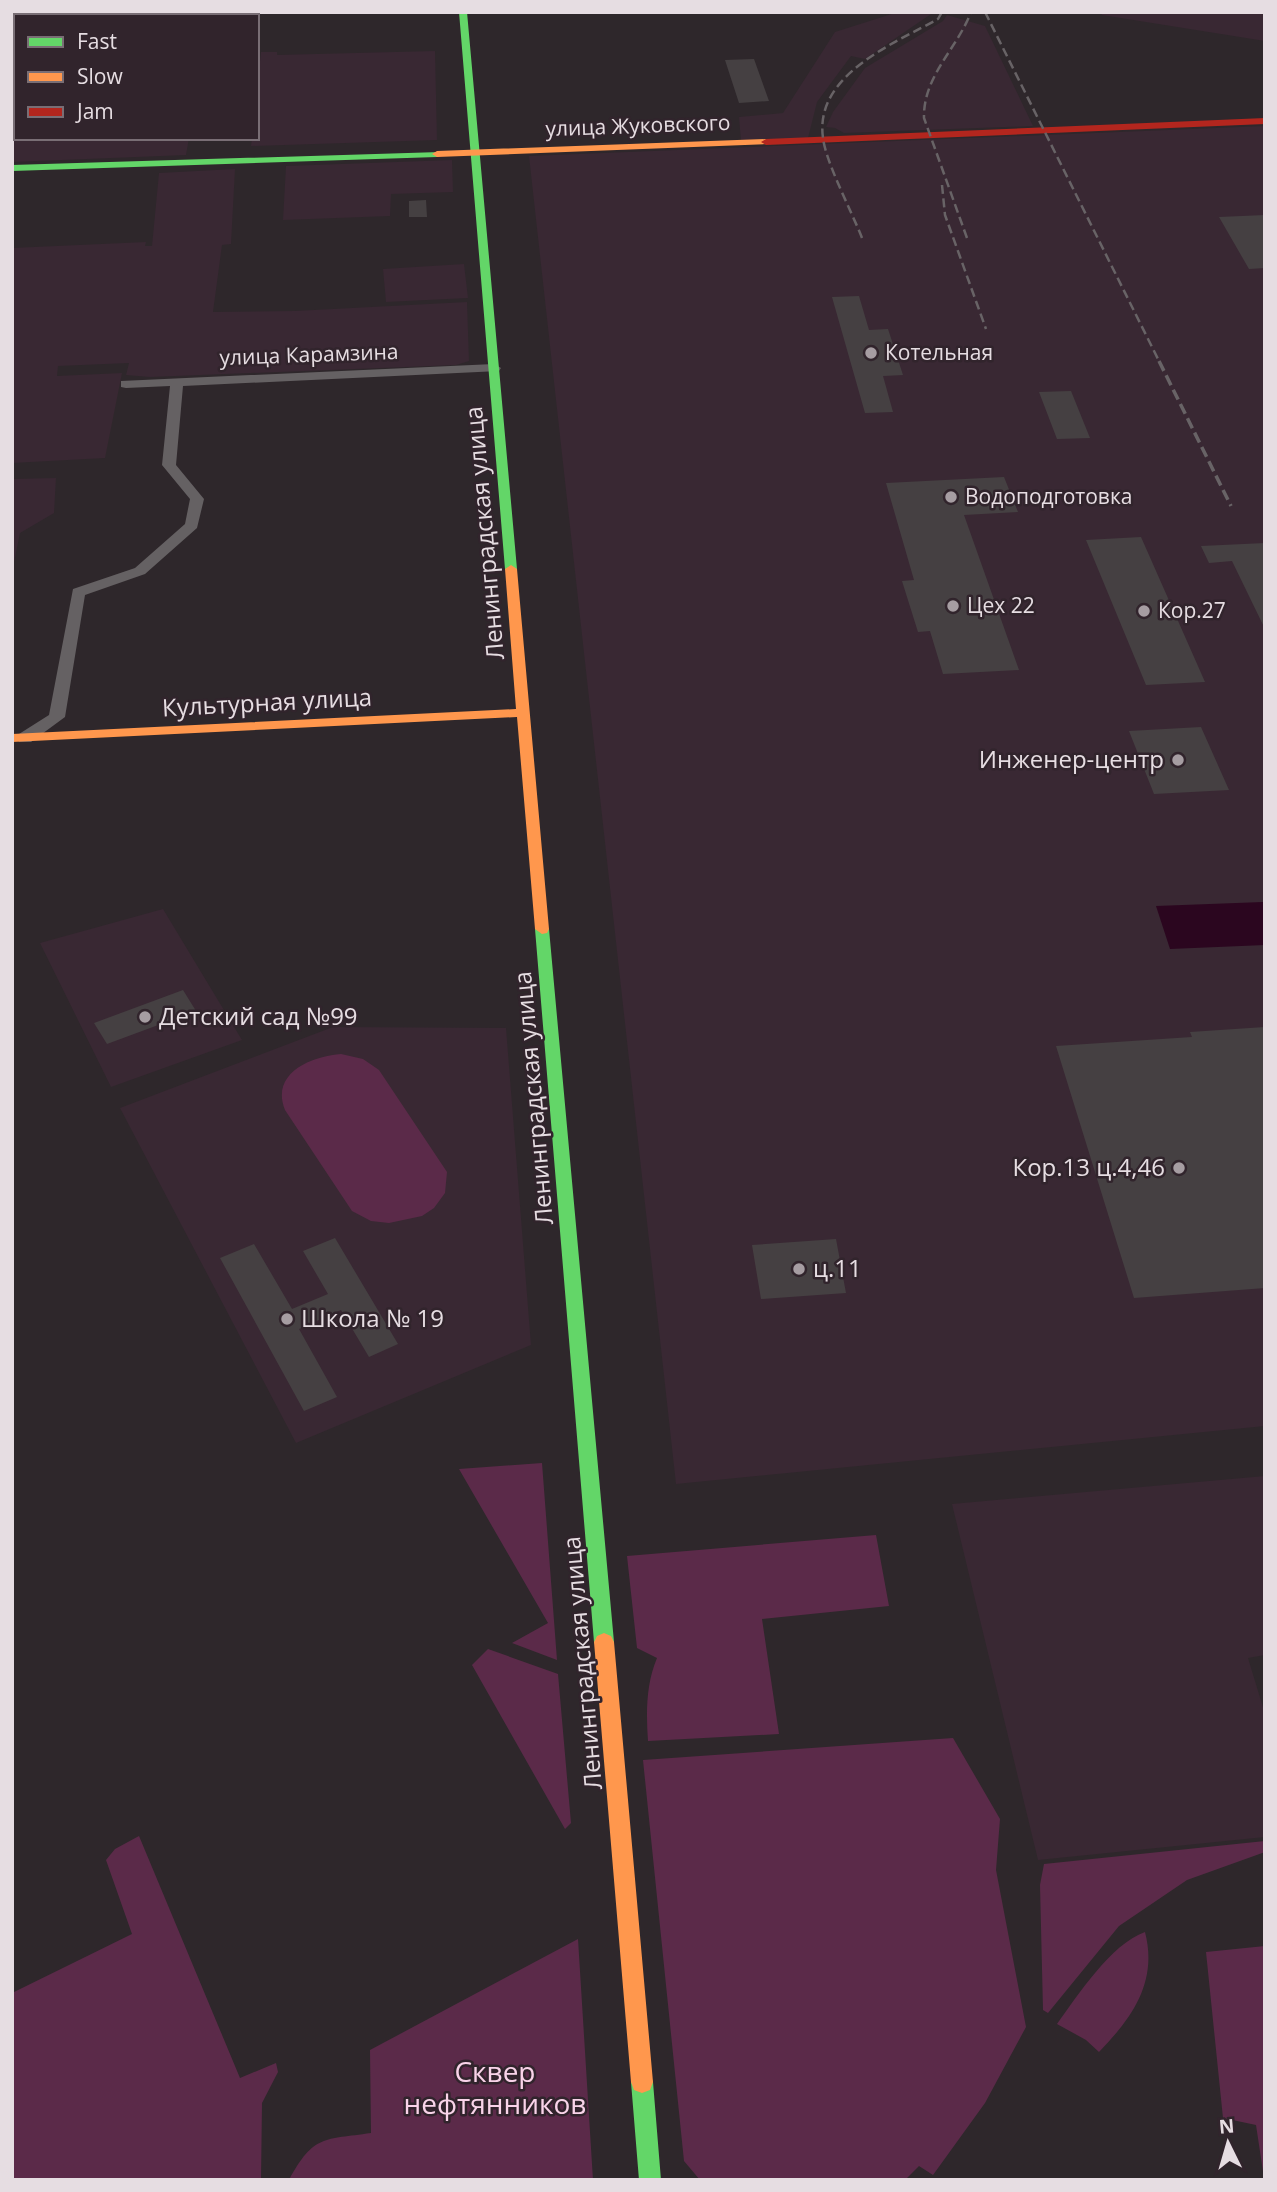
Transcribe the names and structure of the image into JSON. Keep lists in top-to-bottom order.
{
  "streets": {
    "main road": ["улица Жуковского", "Ленинградская улица", "Культурная улица"],
    "street": ["улица Карамзина"]
  },
  "crossings": [
    ["улица Жуковского", "Ленинградская улица"],
    ["улица Карамзина", "Ленинградская улица"],
    ["Ленинградская улица", "Культурная улица"]
  ],
  "parks": ["Сквер нефтянников"],
  "places": [
    "Котельная",
    "Водоподготовка",
    "Цех 22",
    "Кор.27",
    "Инженер-центр",
    "Детский сад №99",
    "Кор.13 ц.4,46",
    "ц.11",
    "Школа № 19"
  ],
  "legend": ["Fast", "Slow", "Jam"],
  "north": "top"
}
